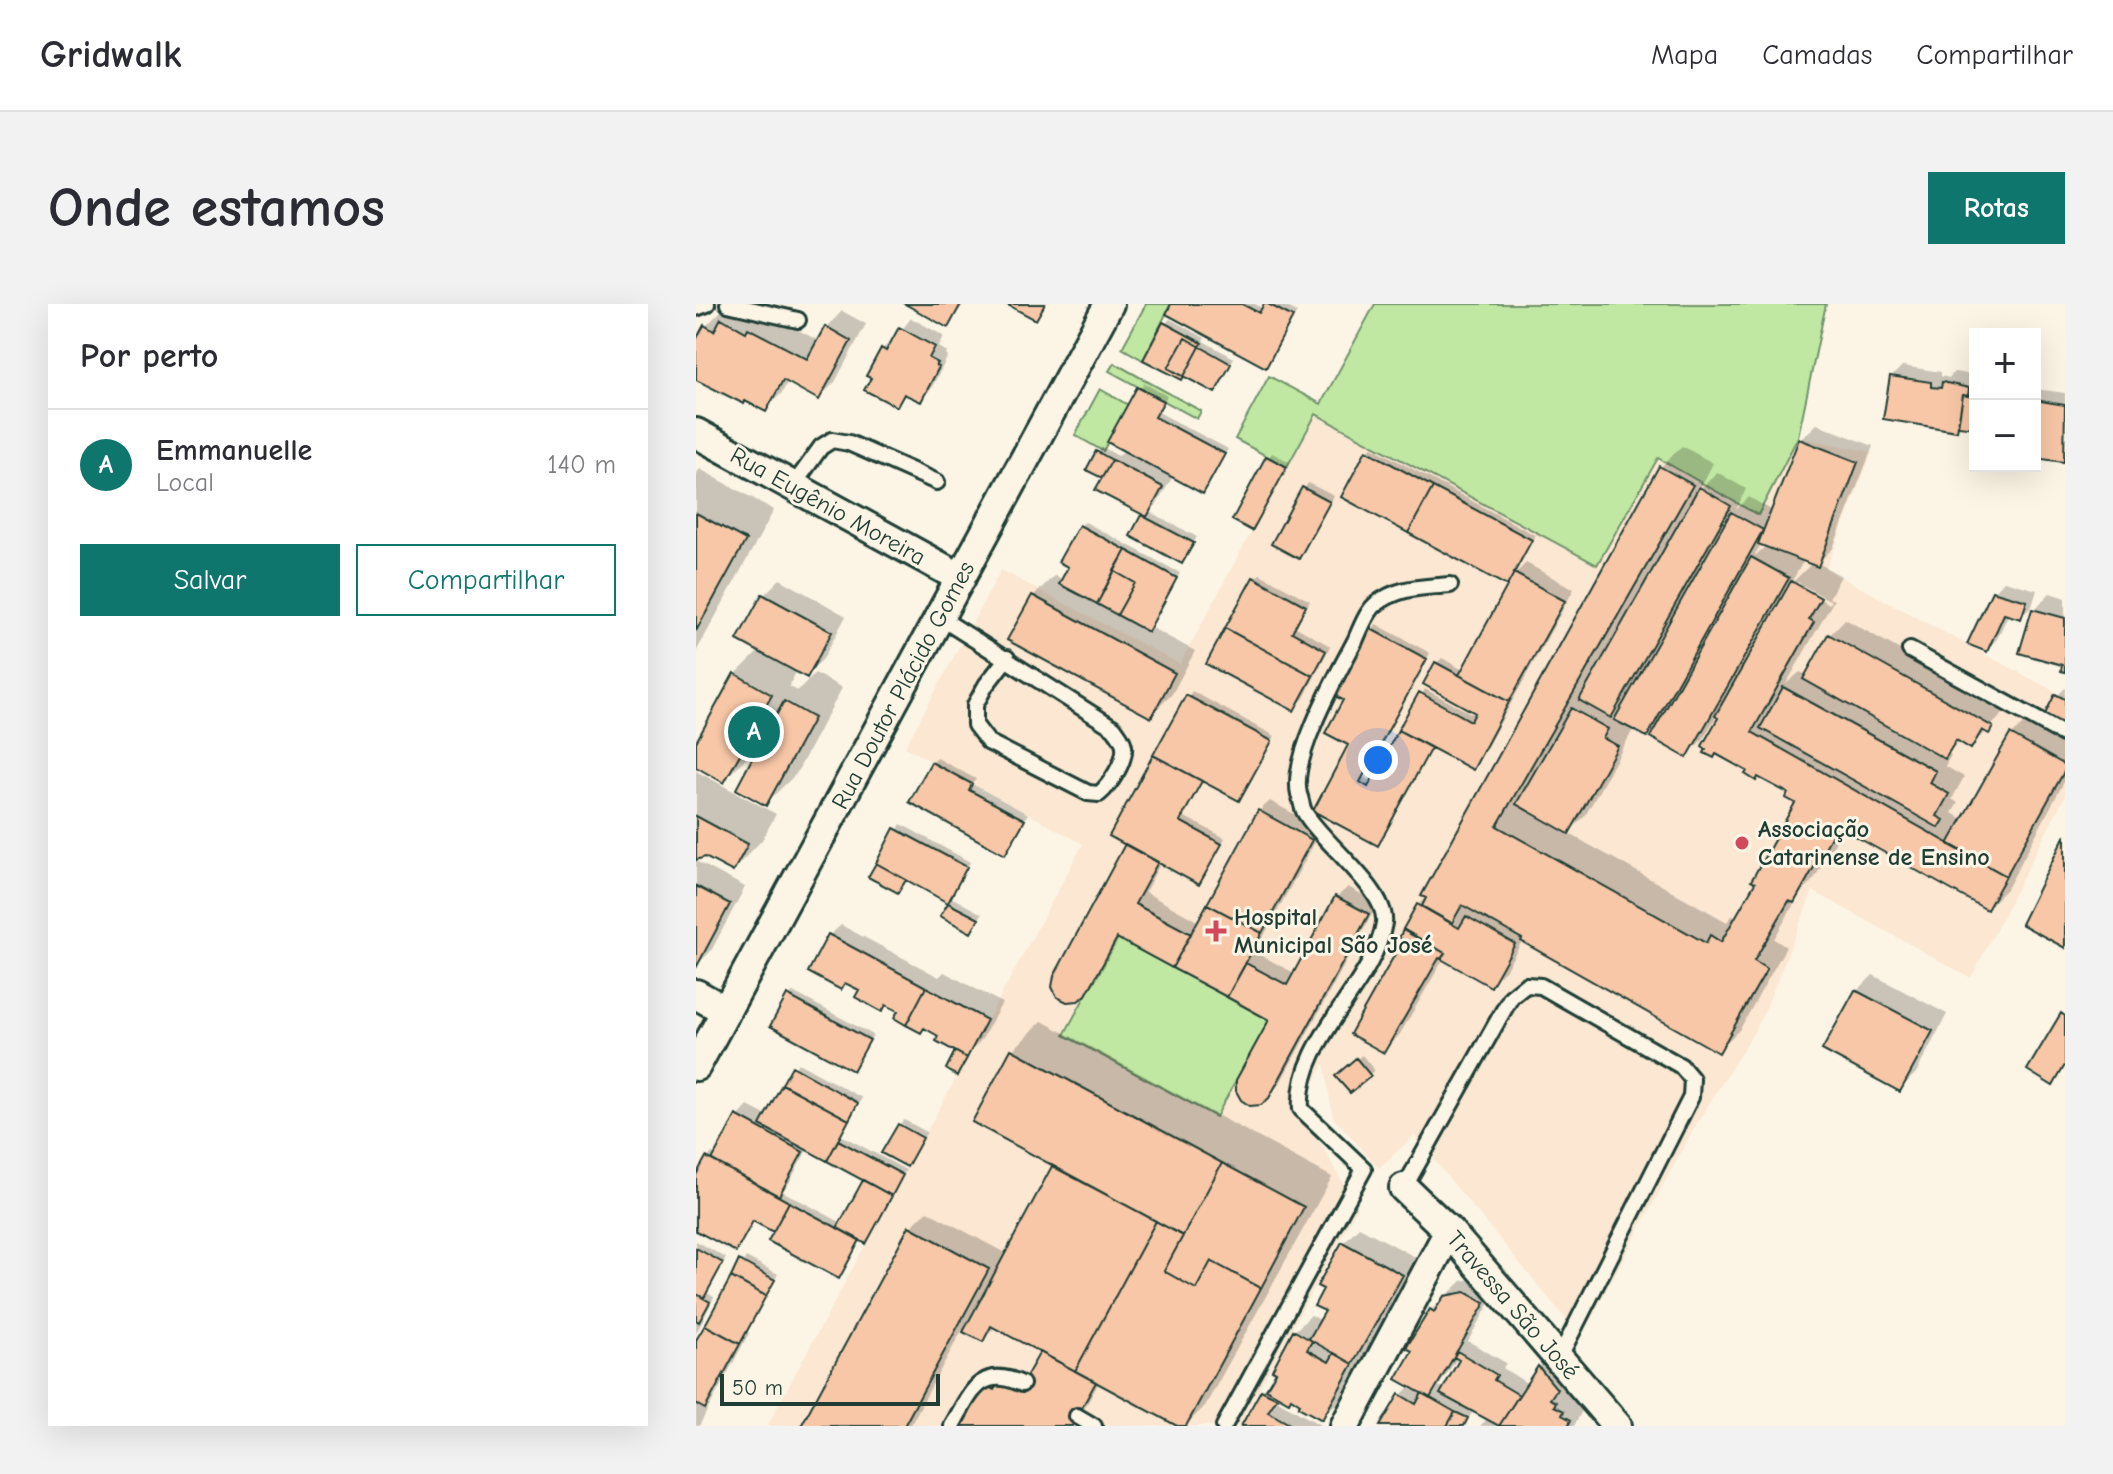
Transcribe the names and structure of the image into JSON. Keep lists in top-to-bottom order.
{
  "streets": {
    "street": ["Rua Eugênio Moreira", "Rua Doutor Plácido Gomes", "Travessa São José"]
  },
  "crossings": [
    ["Rua Eugênio Moreira", "Rua Doutor Plácido Gomes"]
  ],
  "places": {
    "other": ["Associação Catarinense de Ensino"],
    "health": ["Hospital Municipal São José"]
  },
  "scale_bar": "50 m",
  "page": {
    "header": "Gridwalk",
    "nav": ["Mapa", "Camadas", "Compartilhar"],
    "buttons": [
      "Rotas",
      ["Salvar", "Compartilhar"]
    ],
    "title": "Onde estamos",
    "heading": "Por perto",
    "map_buttons": ["+", "−"],
    "list": [
      {
        "mark": "A",
        "name": "Emmanuelle",
        "note": "Local",
        "value": "140 m"
      }
    ],
    "pins": "A",
    "scale": "50 m"
  }
}
